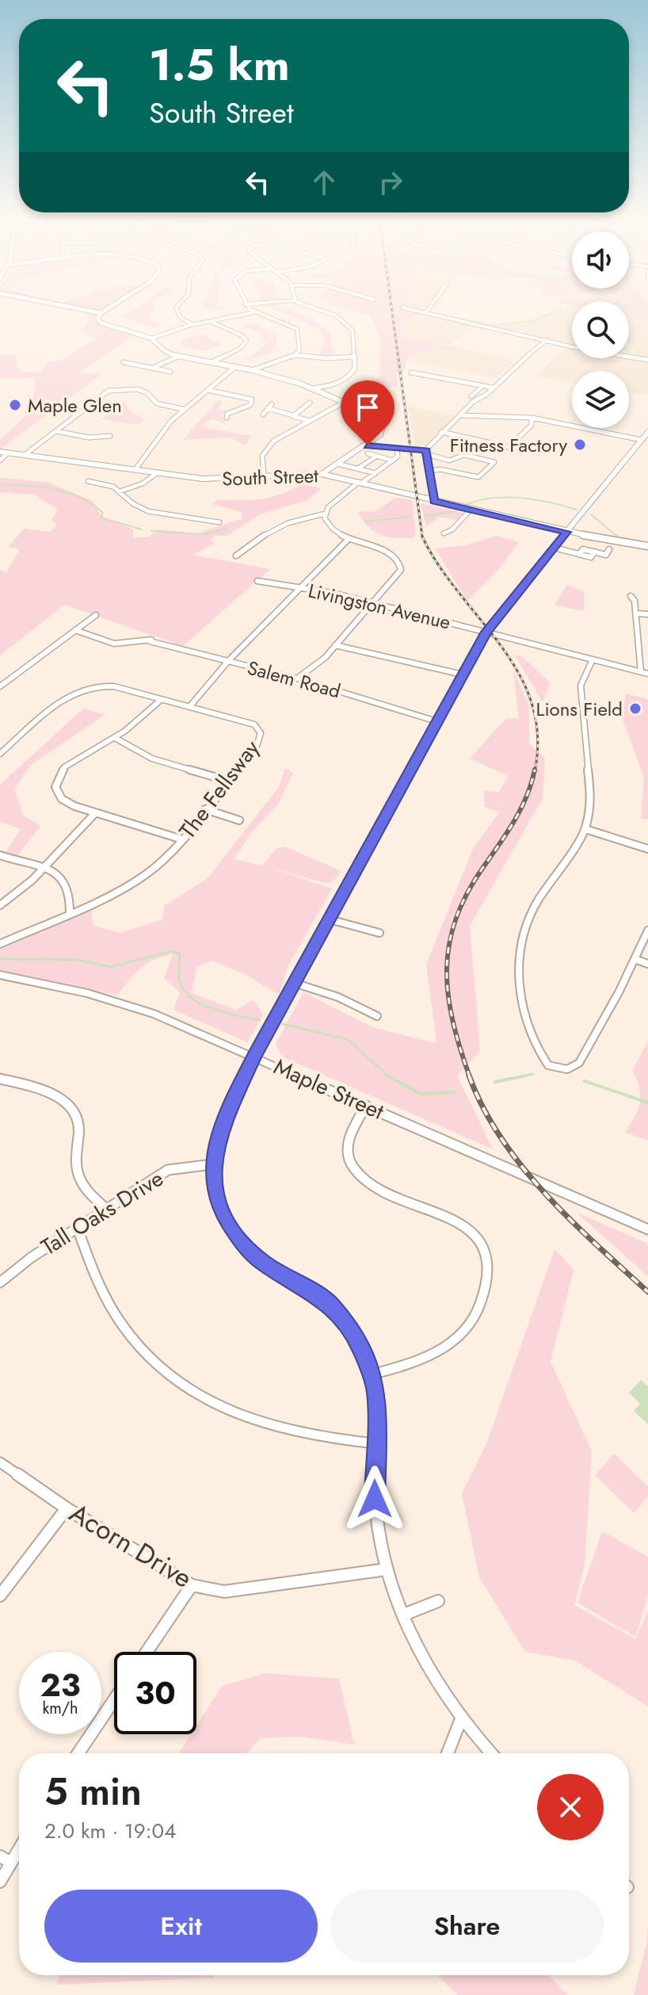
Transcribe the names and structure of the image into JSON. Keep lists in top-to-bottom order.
{
  "streets": {
    "street": [
      "South Street",
      "Livingston Avenue",
      "Salem Road",
      "The Fellsway",
      "Maple Street",
      "Tall Oaks Drive",
      "Acorn Drive"
    ]
  },
  "places": ["Maple Glen", "Fitness Factory", "Lions Field"],
  "page": {
    "turn": ["1.5 km", "South Street"],
    "speed": "23 km/h",
    "limit": "30",
    "heading": ["5 min", "2.0 km · 19:04"],
    "buttons": ["Exit", "Share"]
  }
}
